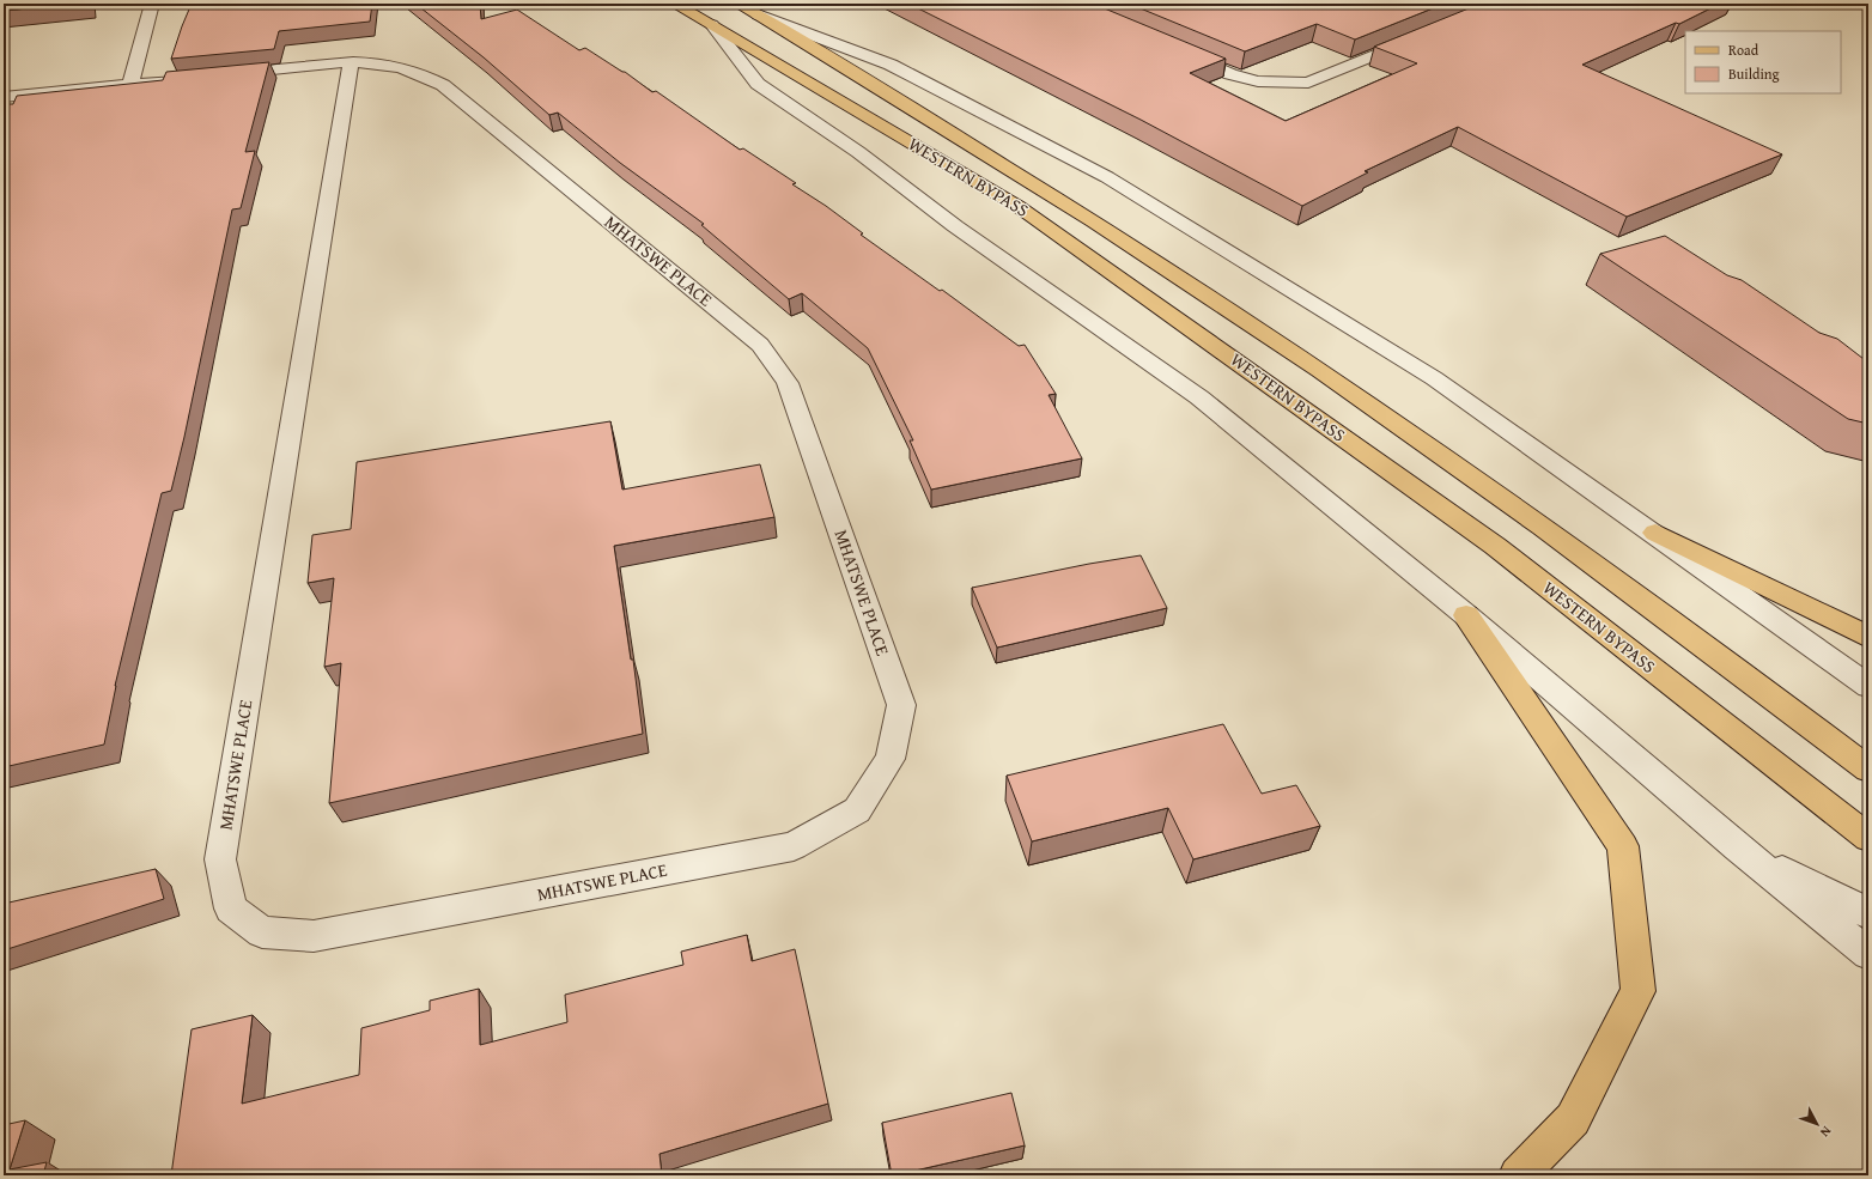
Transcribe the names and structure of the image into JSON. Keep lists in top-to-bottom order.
{
  "streets": {
    "main road": ["WESTERN BYPASS"],
    "street": ["MHATSWE PLACE"]
  },
  "legend": ["Road", "Building"],
  "north": "bottom right"
}
